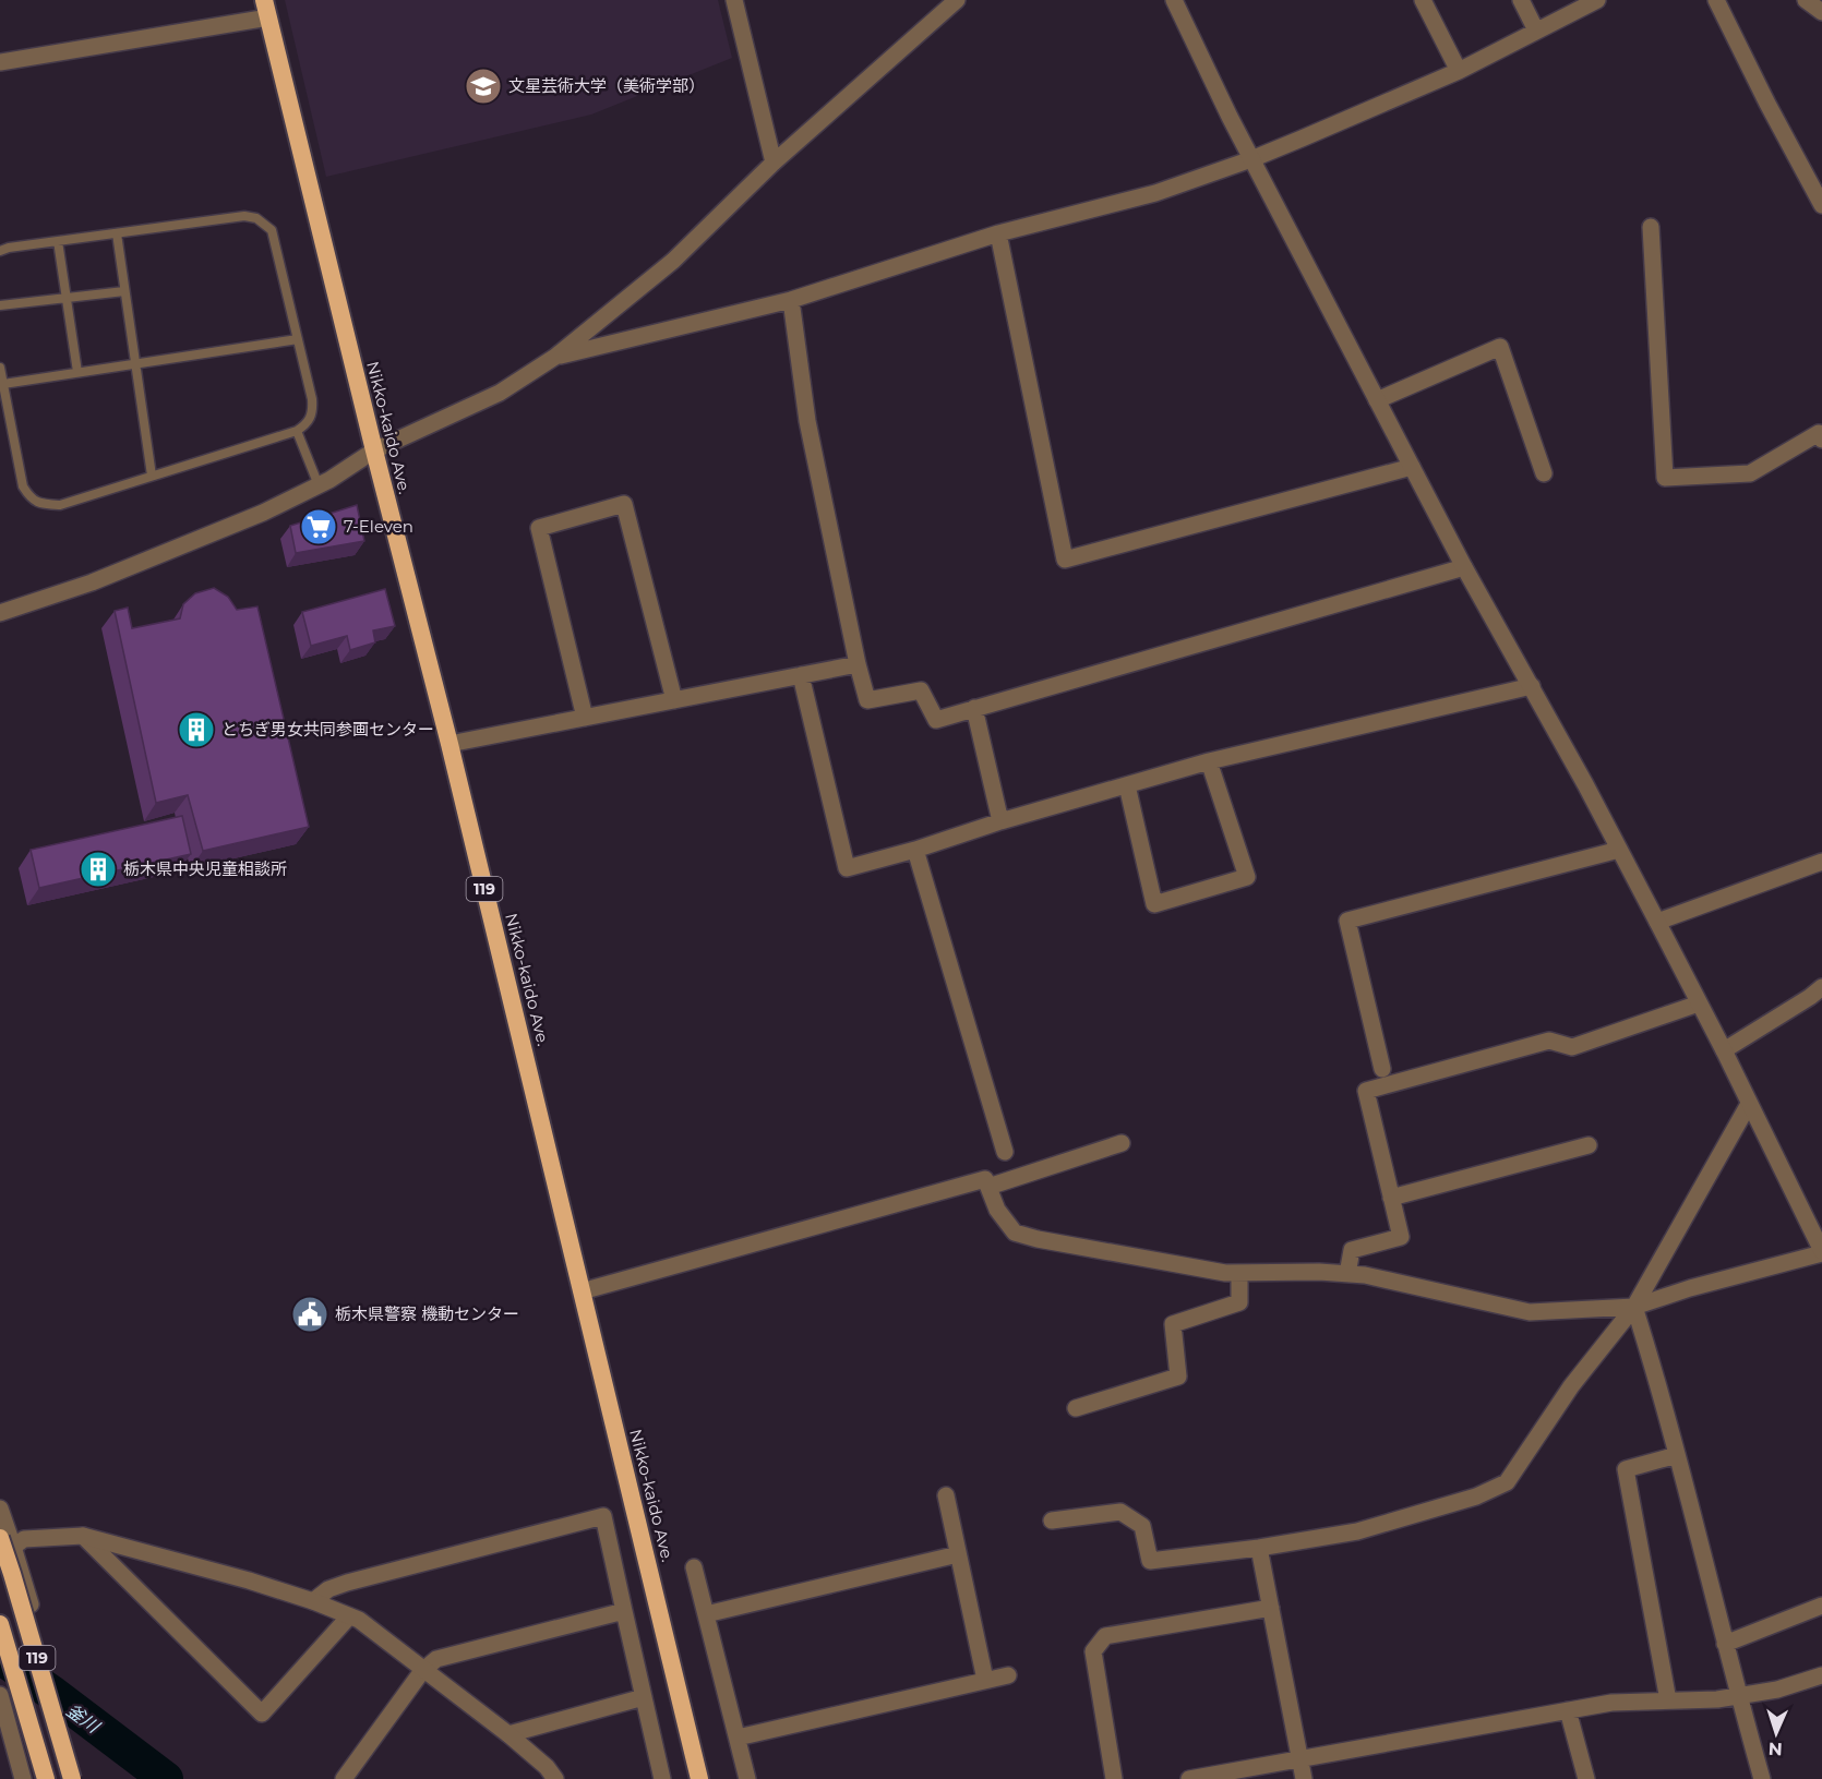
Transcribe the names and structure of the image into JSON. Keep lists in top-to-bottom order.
{
  "streets": {
    "highway": ["Nikko-kaido Ave.", "119"]
  },
  "water": ["釜川"],
  "places": {
    "school or university": ["文星芸術大学（美術学部）"],
    "supermarket": ["7-Eleven"],
    "building": ["とちぎ男女共同参画センター", "栃木県中央児童相談所"],
    "public building": ["栃木県警察 機動センター"]
  },
  "north": "bottom"
}
